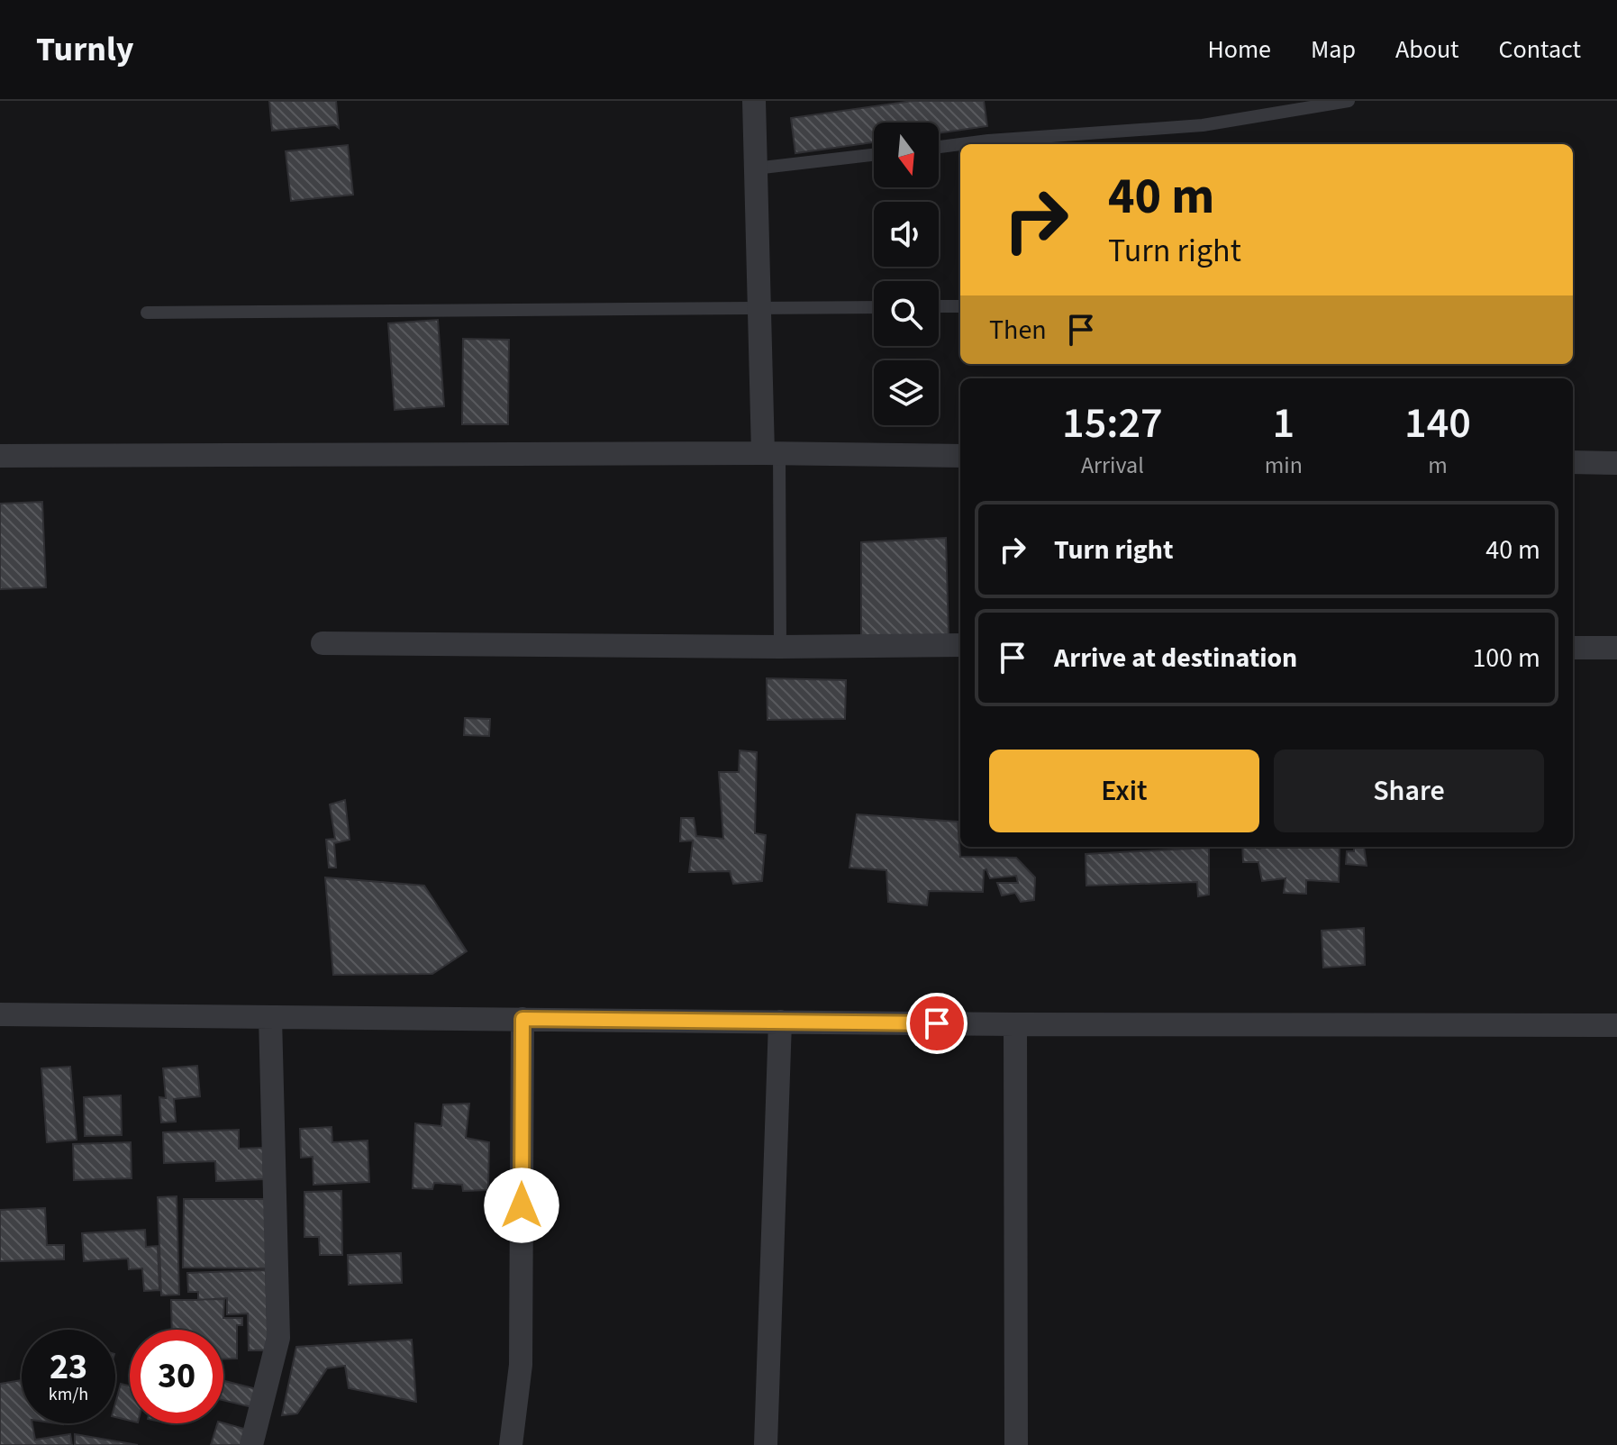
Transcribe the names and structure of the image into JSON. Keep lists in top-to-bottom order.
{
  "north": "bottom",
  "page": {
    "header": "Turnly",
    "nav": [
      "Home",
      "Map",
      "About",
      "Contact"
    ],
    "turn": ["40 m", "Turn right"],
    "then": "Then",
    "eta": [
      "15:27",
      "Arrival",
      "1",
      "min",
      "140",
      "m"
    ],
    "list": [
      {
        "name": "Turn right",
        "value": "40 m"
      },
      {
        "name": "Arrive at destination",
        "value": "100 m"
      }
    ],
    "buttons": ["Exit", "Share"],
    "speed": "23 km/h",
    "limit": "30"
  }
}
